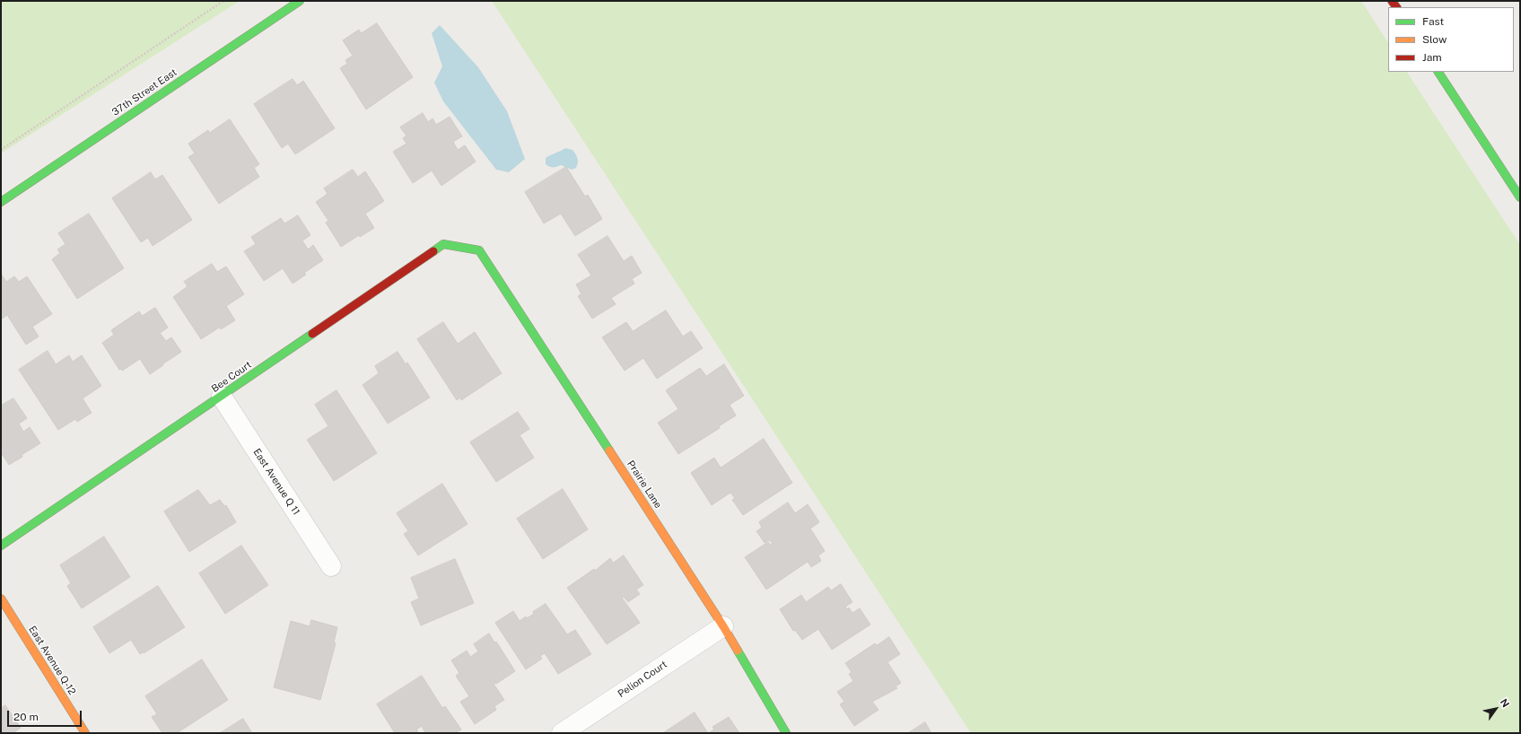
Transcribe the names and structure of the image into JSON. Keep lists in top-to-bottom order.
{
  "streets": {
    "main road": [
      "37th Street East",
      "Bee Court",
      "Prairie Lane",
      "East Avenue Q-12"
    ],
    "street": ["East Avenue Q 11", "Pelion Court"]
  },
  "crossings": [
    ["Bee Court", "East Avenue Q 11"],
    ["Bee Court", "Prairie Lane"],
    ["Prairie Lane", "Pelion Court"]
  ],
  "legend": ["Fast", "Slow", "Jam"],
  "scale_bar": "20 m",
  "north": "top right"
}
